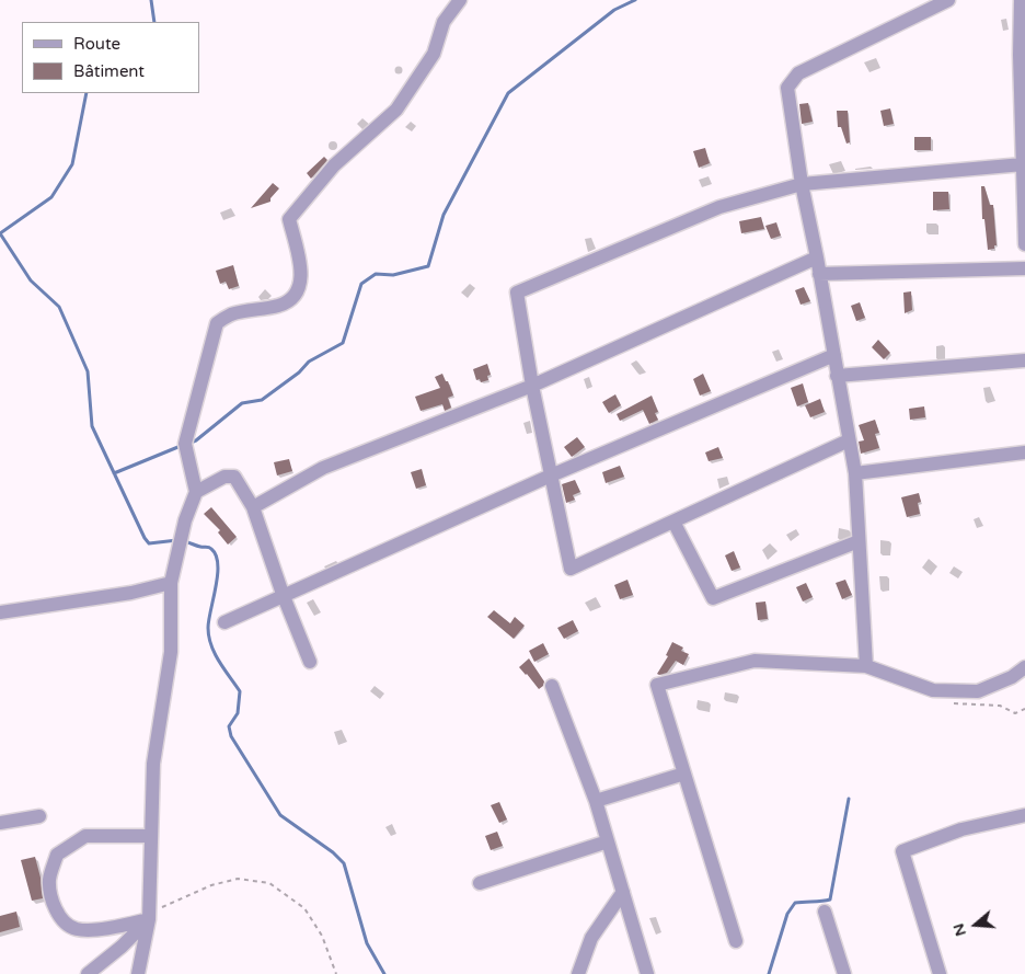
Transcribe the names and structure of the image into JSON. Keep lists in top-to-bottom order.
{
  "legend": ["Route", "Bâtiment"],
  "north": "left"
}
